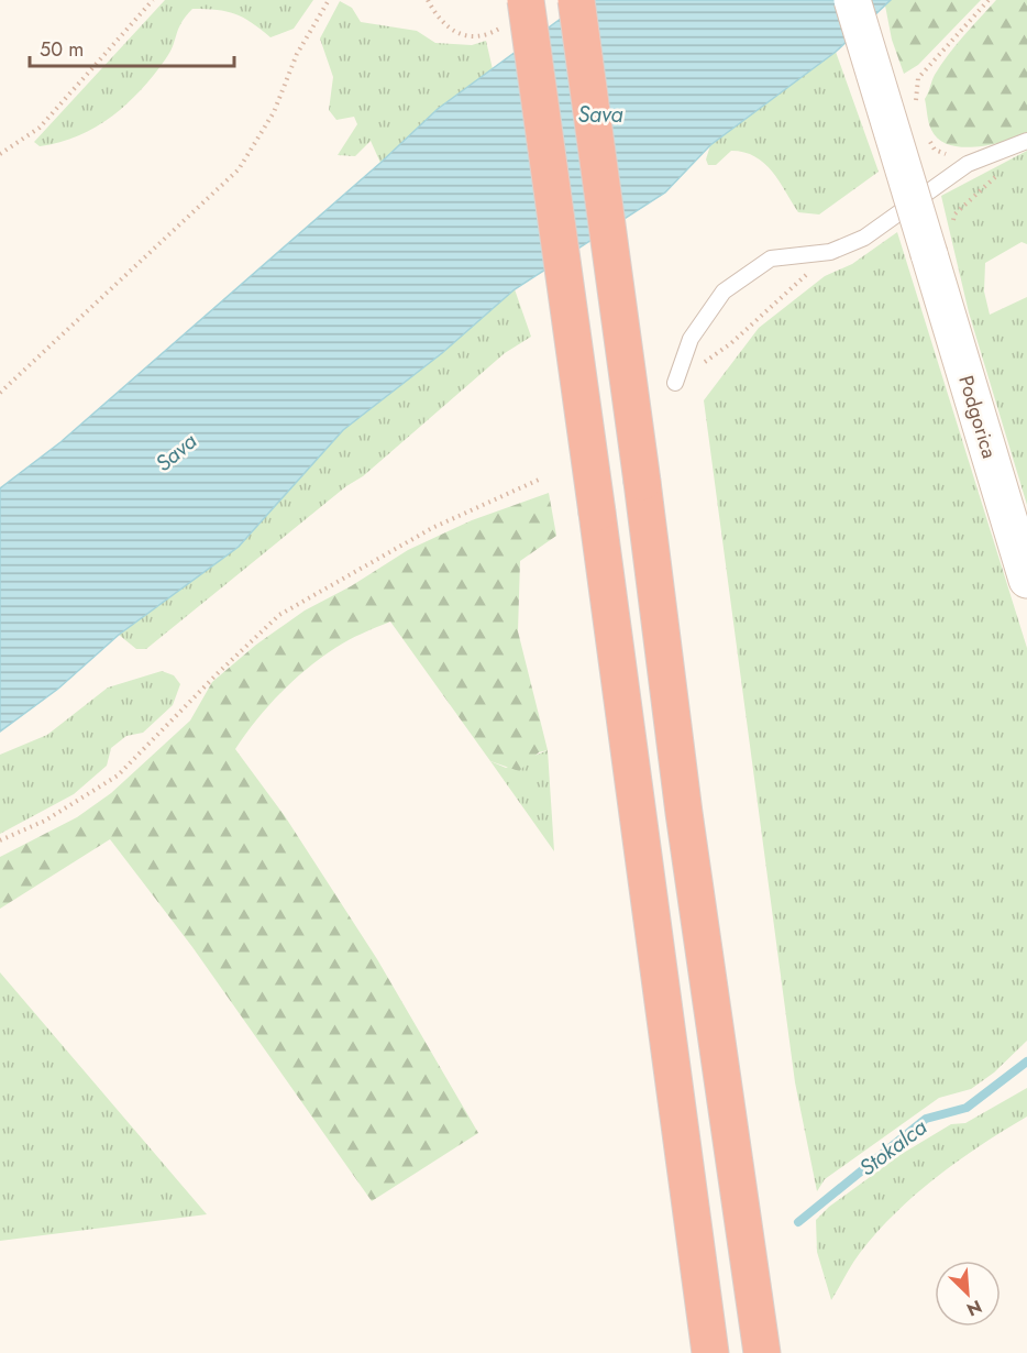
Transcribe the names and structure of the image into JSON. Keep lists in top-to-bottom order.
{
  "streets": {
    "main road": ["Podgorica"]
  },
  "water": ["Sava", "Stokalca"],
  "scale_bar": "50 m",
  "north": "bottom right"
}
